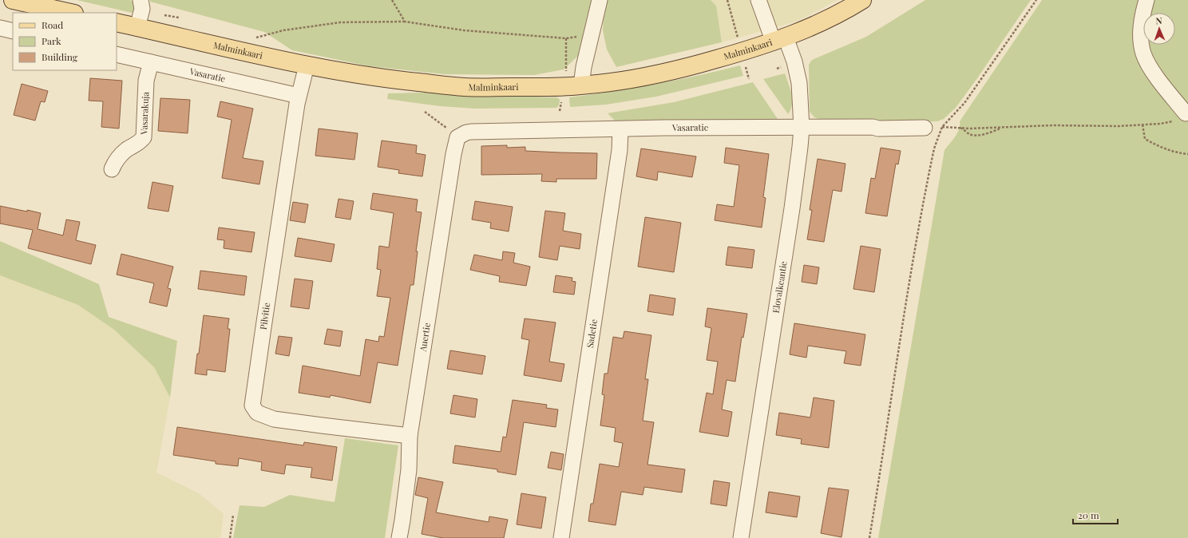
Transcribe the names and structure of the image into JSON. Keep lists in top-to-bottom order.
{
  "streets": {
    "main road": ["Malminkaari"],
    "street": [
      "Vasaratie",
      "Vasarakuja",
      "Elovalkeantie",
      "Pilvitie",
      "Sadetie",
      "Auertie"
    ]
  },
  "crossings": [
    ["Malminkaari", "Elovalkeantie"],
    ["Malminkaari", "Pilvitie"],
    ["Vasaratie", "Vasarakuja"],
    ["Vasaratie", "Elovalkeantie"],
    ["Vasaratie", "Pilvitie"],
    ["Vasaratie", "Sadetie"],
    ["Vasaratie", "Auertie"],
    ["Pilvitie", "Auertie"]
  ],
  "legend": ["Road", "Park", "Building"],
  "scale_bar": "20 m",
  "north": "top"
}
